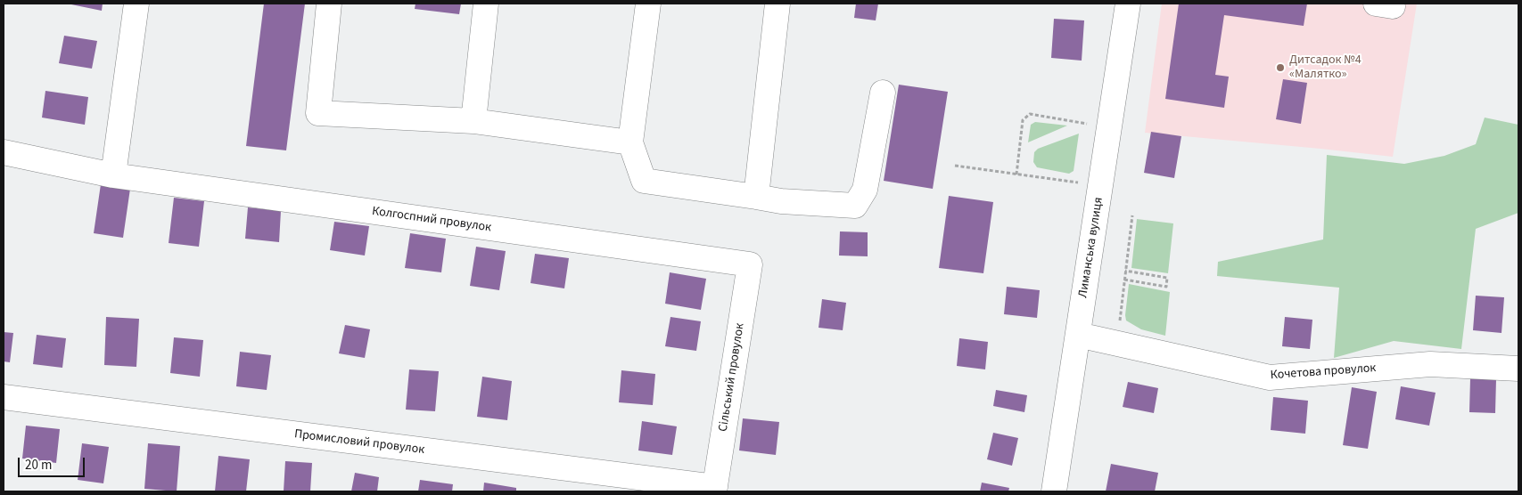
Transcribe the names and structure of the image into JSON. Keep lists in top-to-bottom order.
{
  "streets": {
    "street": [
      "Колгоспний провулок",
      "Лиманська вулиця",
      "Кочетова провулок",
      "Сільський провулок",
      "Промисловий провулок"
    ]
  },
  "crossings": [
    ["Колгоспний провулок", "Сільський провулок"],
    ["Лиманська вулиця", "Кочетова провулок"],
    ["Сільський провулок", "Промисловий провулок"]
  ],
  "places": ["Дитсадок №4 «Малятко»"],
  "scale_bar": "20 m"
}
